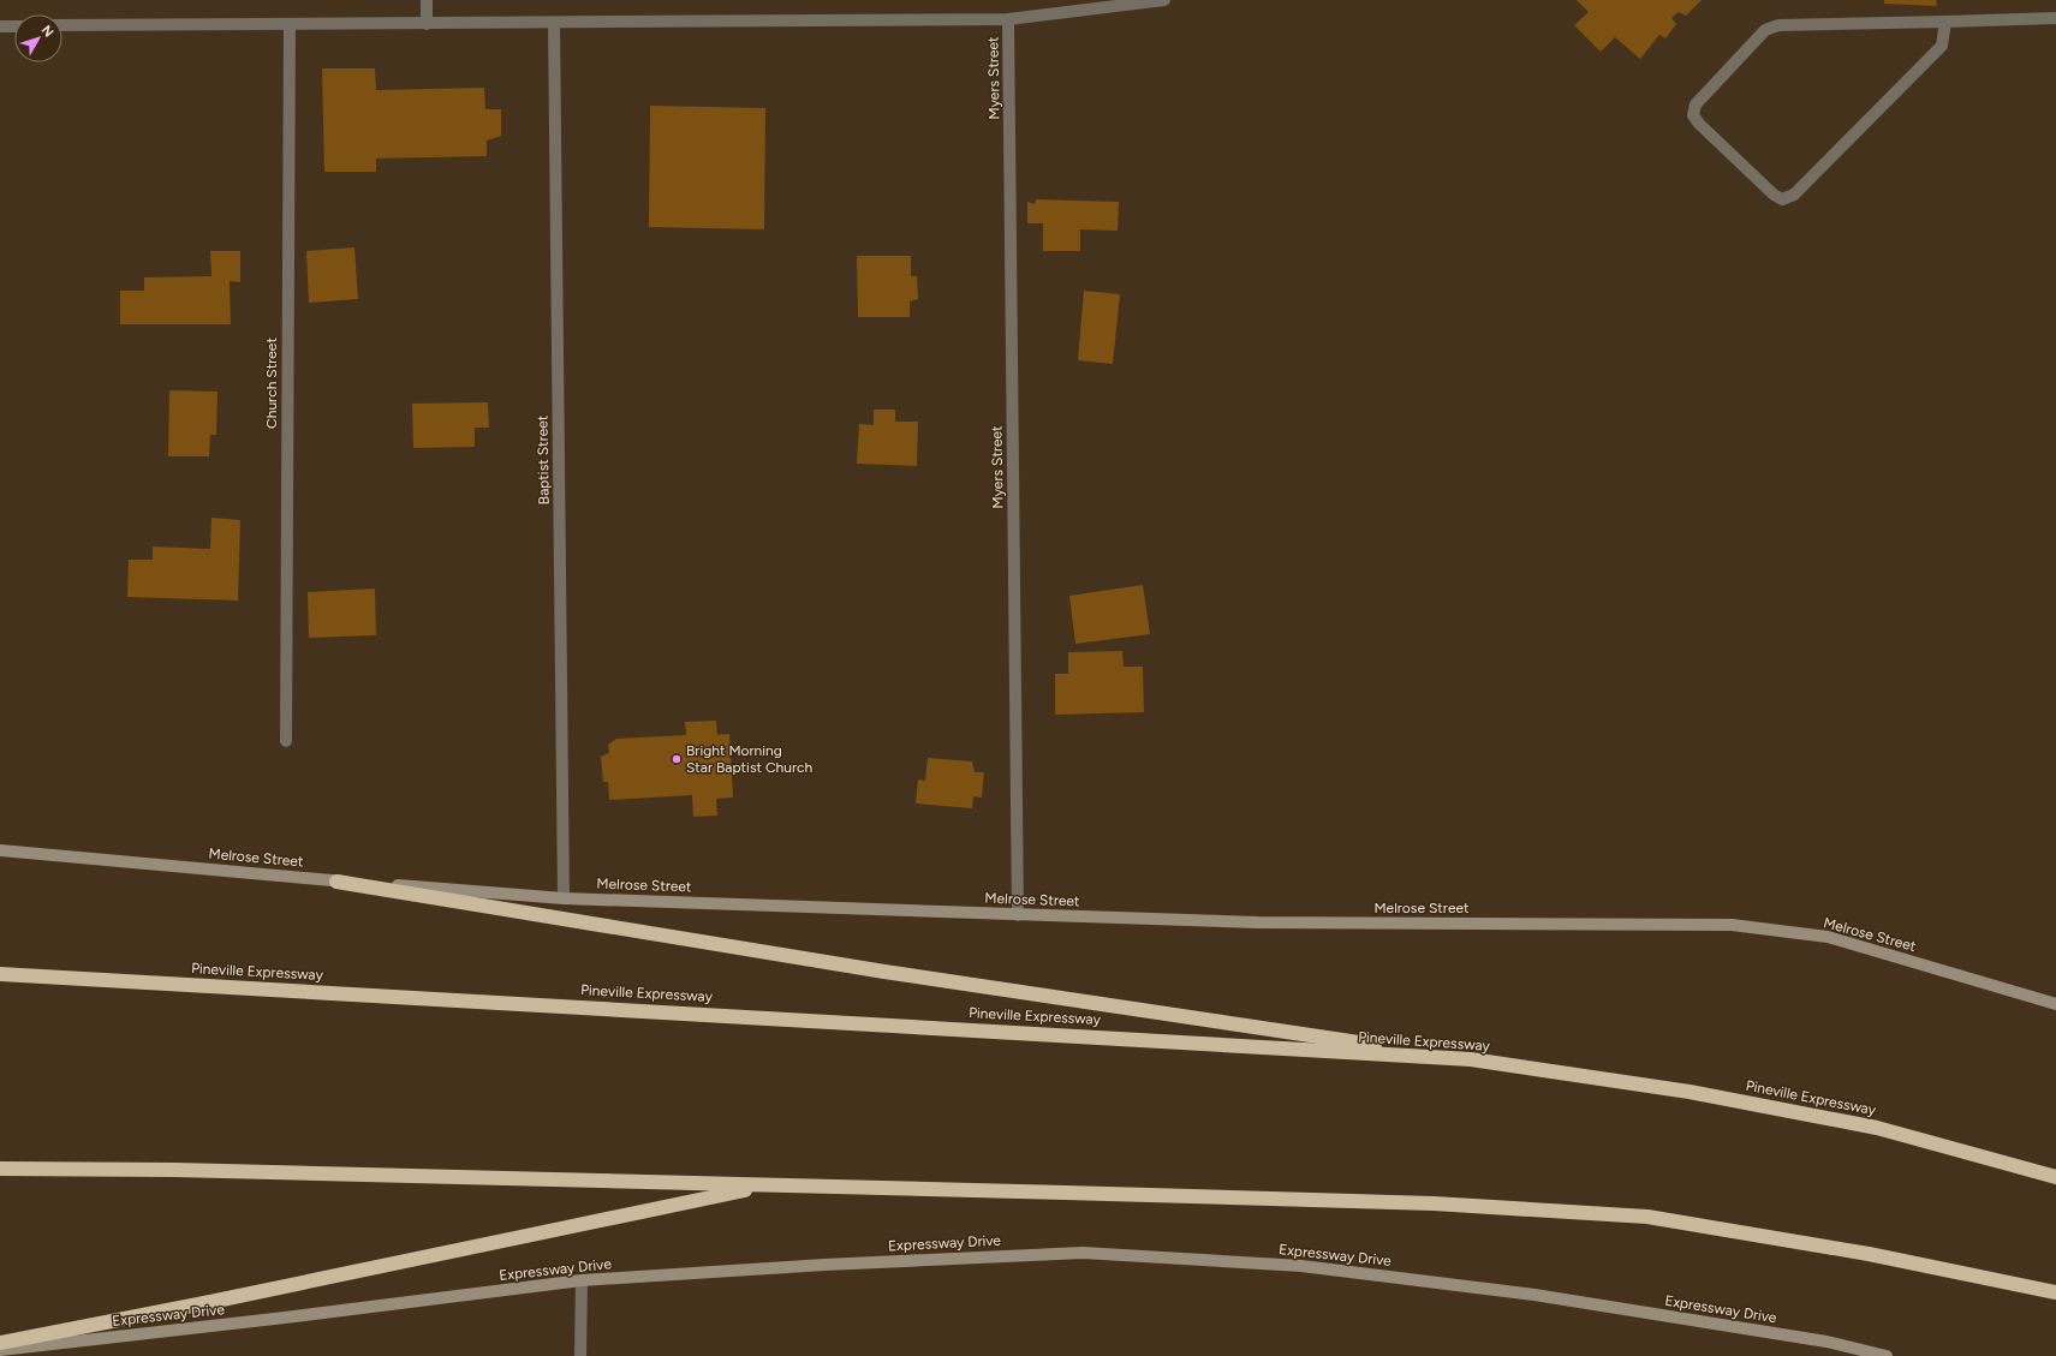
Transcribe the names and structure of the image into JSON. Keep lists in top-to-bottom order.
{
  "streets": {
    "highway": ["Pineville Expressway"],
    "main road": ["Melrose Street", "Expressway Drive"],
    "street": ["Myers Street", "Church Street", "Baptist Street"]
  },
  "crossings": [
    ["Myers Street", "Melrose Street"],
    ["Baptist Street", "Melrose Street"]
  ],
  "places": ["Bright Morning Star Baptist Church"],
  "north": "top right"
}
